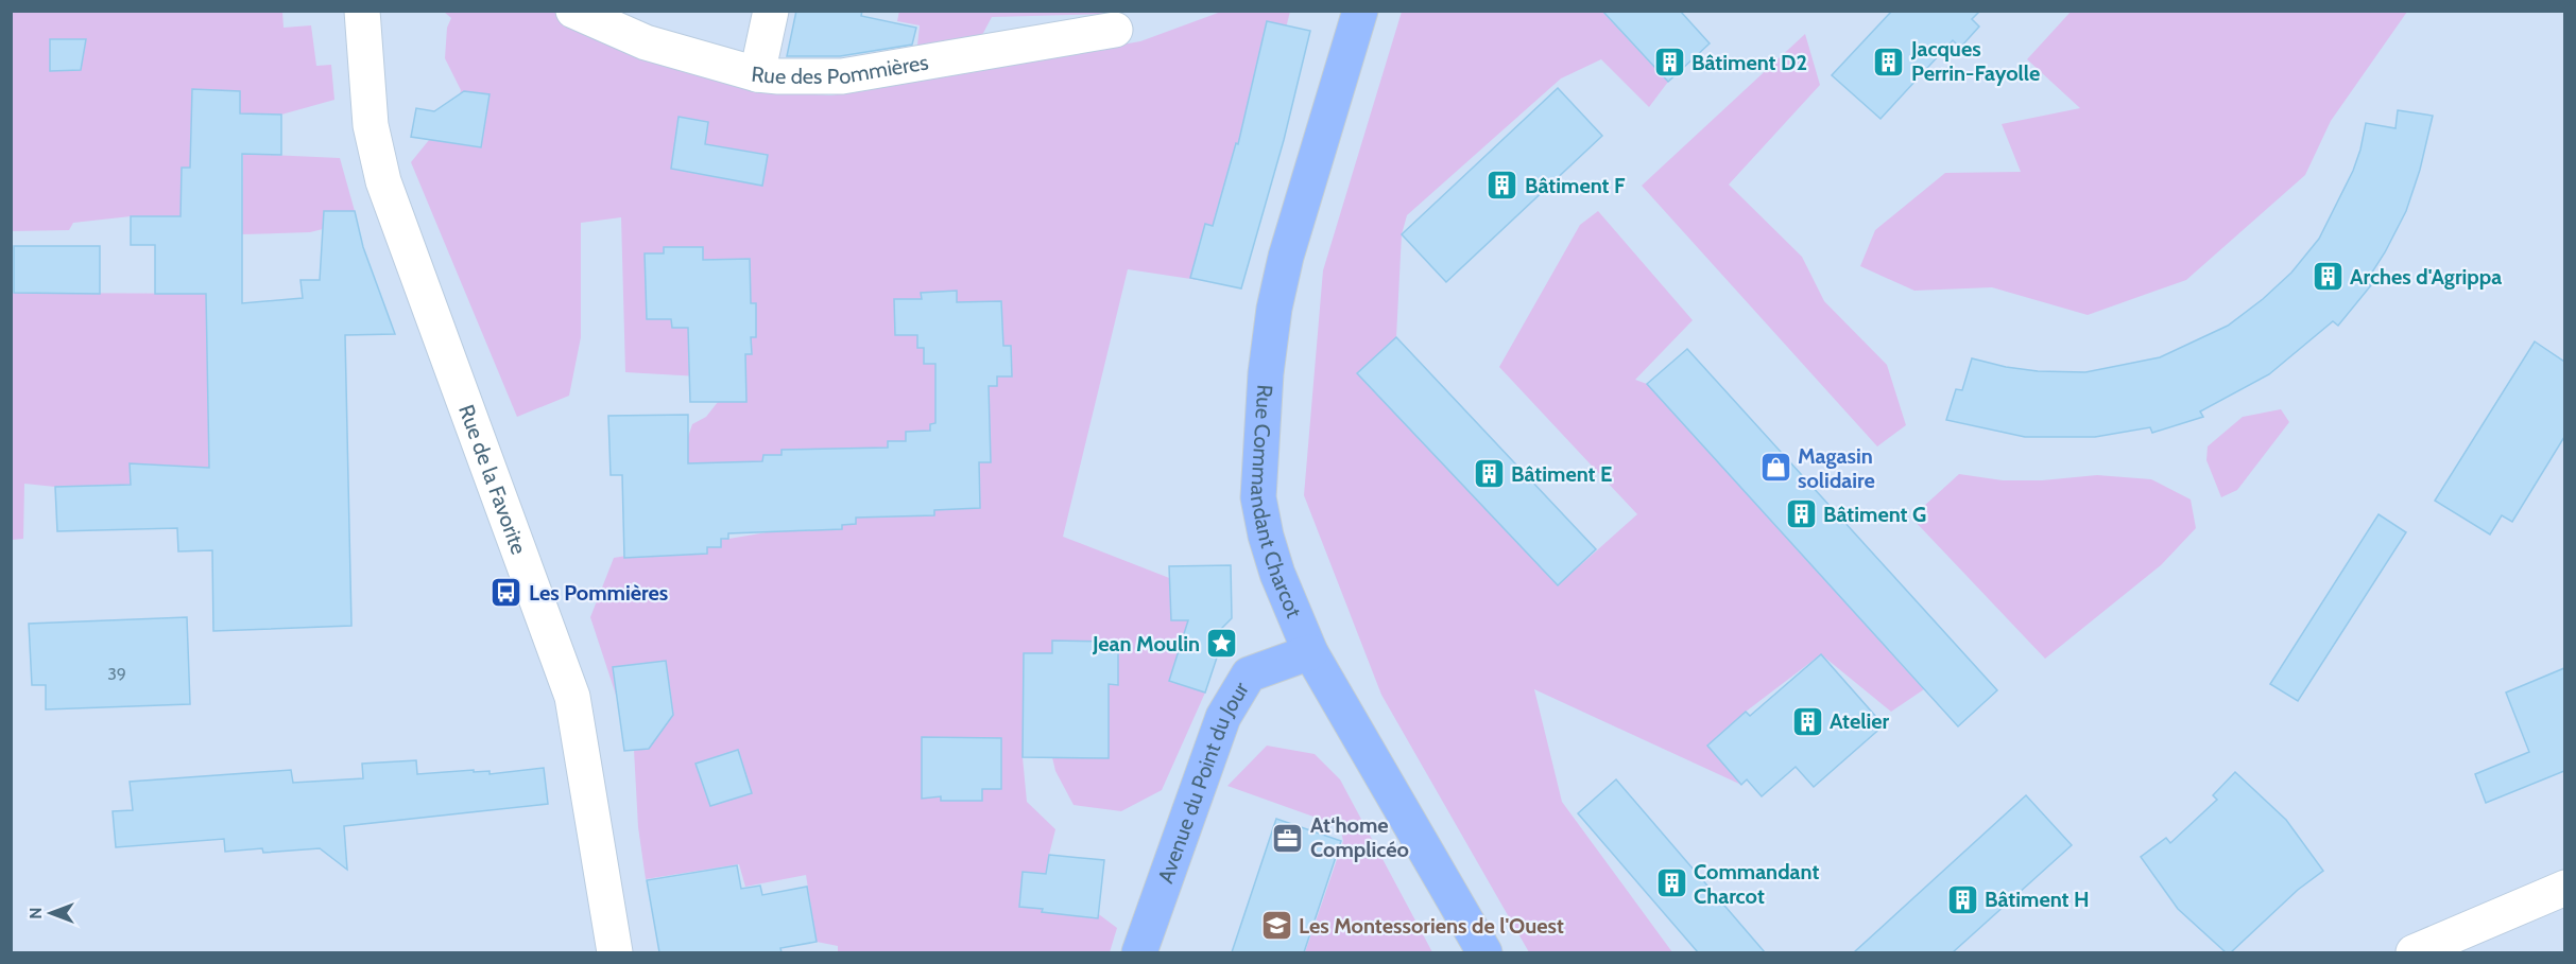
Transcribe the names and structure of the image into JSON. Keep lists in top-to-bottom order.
{
  "streets": {
    "main road": ["Rue Commandant Charcot", "Avenue du Point du Jour"],
    "street": ["Rue des Pommières", "Rue de la Favorite"]
  },
  "crossings": [
    ["Rue Commandant Charcot", "Avenue du Point du Jour"]
  ],
  "places": {
    "building": [
      "Jacques Perrin-Fayolle",
      "Bâtiment D2",
      "Bâtiment F",
      "Arches d'Agrippa",
      "Bâtiment E",
      "Bâtiment G",
      "Atelier",
      "Commandant Charcot",
      "Bâtiment H"
    ],
    "shop": ["Magasin solidaire"],
    "bus stop": ["Les Pommières"],
    "place": ["Jean Moulin"],
    "office": ["At‘home Complicéo"],
    "school or university": ["Les Montessoriens de l'Ouest"]
  },
  "house_numbers": ["39"],
  "north": "left"
}
